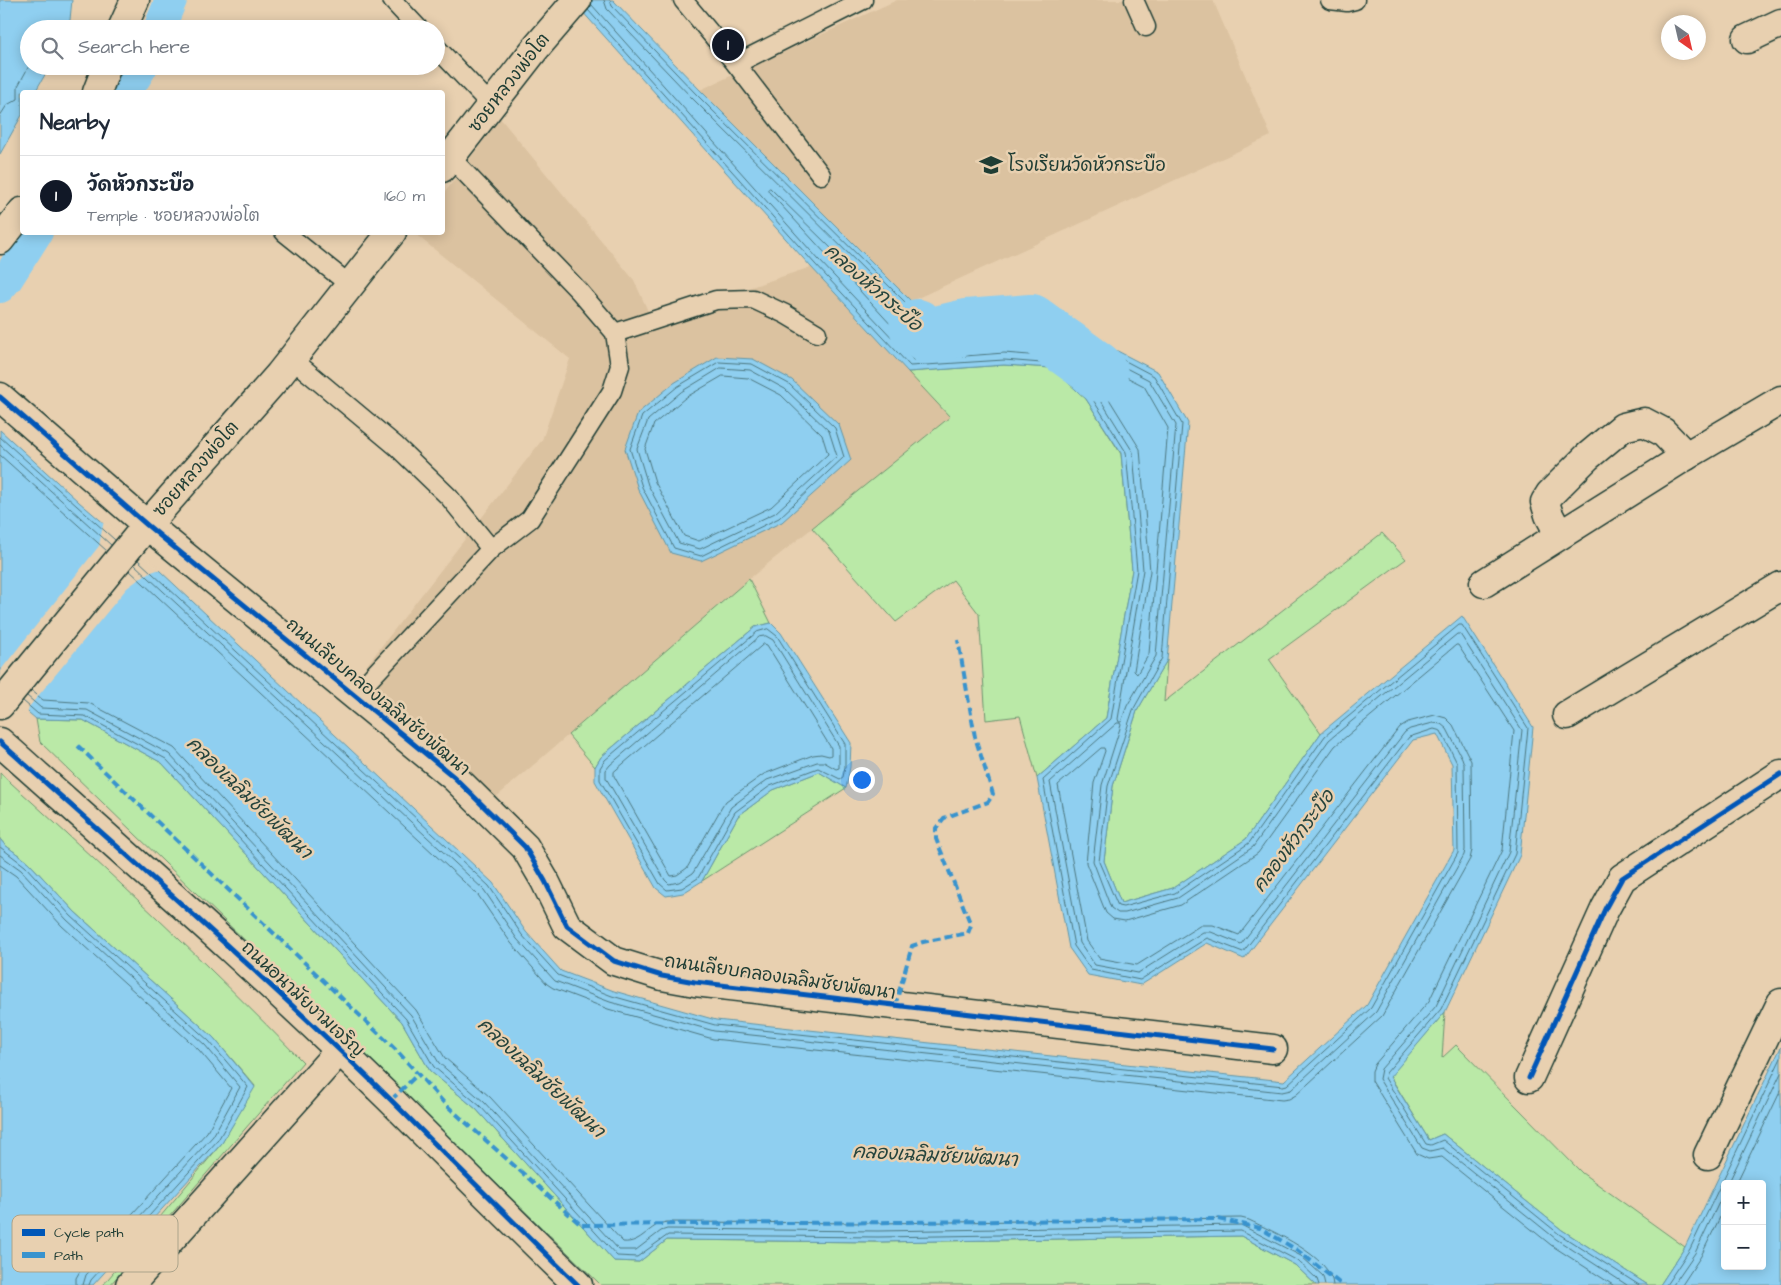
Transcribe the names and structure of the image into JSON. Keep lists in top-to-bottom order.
{
  "streets": {
    "street": ["ซอยหลวงพ่อโต", "ถนนเลียบคลองเฉลิมชัยพัฒนา", "ถนนอนามัยงามเจริญ"]
  },
  "crossings": [
    ["ซอยหลวงพ่อโต", "ถนนเลียบคลองเฉลิมชัยพัฒนา"]
  ],
  "water": ["คลองหัวกระบือ", "คลองเฉลิมชัยพัฒนา"],
  "places": {
    "school or university": ["โรงเรียนวัดหัวกระบือ"]
  },
  "legend": ["Cycle path", "Path"],
  "north": "bottom right",
  "page": {
    "search": "Search here",
    "pins": "1",
    "heading": "Nearby",
    "list": [
      {
        "mark": "1",
        "name": "วัดหัวกระบือ",
        "note": "Temple · ซอยหลวงพ่อโต",
        "value": "160 m"
      }
    ],
    "map_buttons": ["+", "−"]
  }
}
